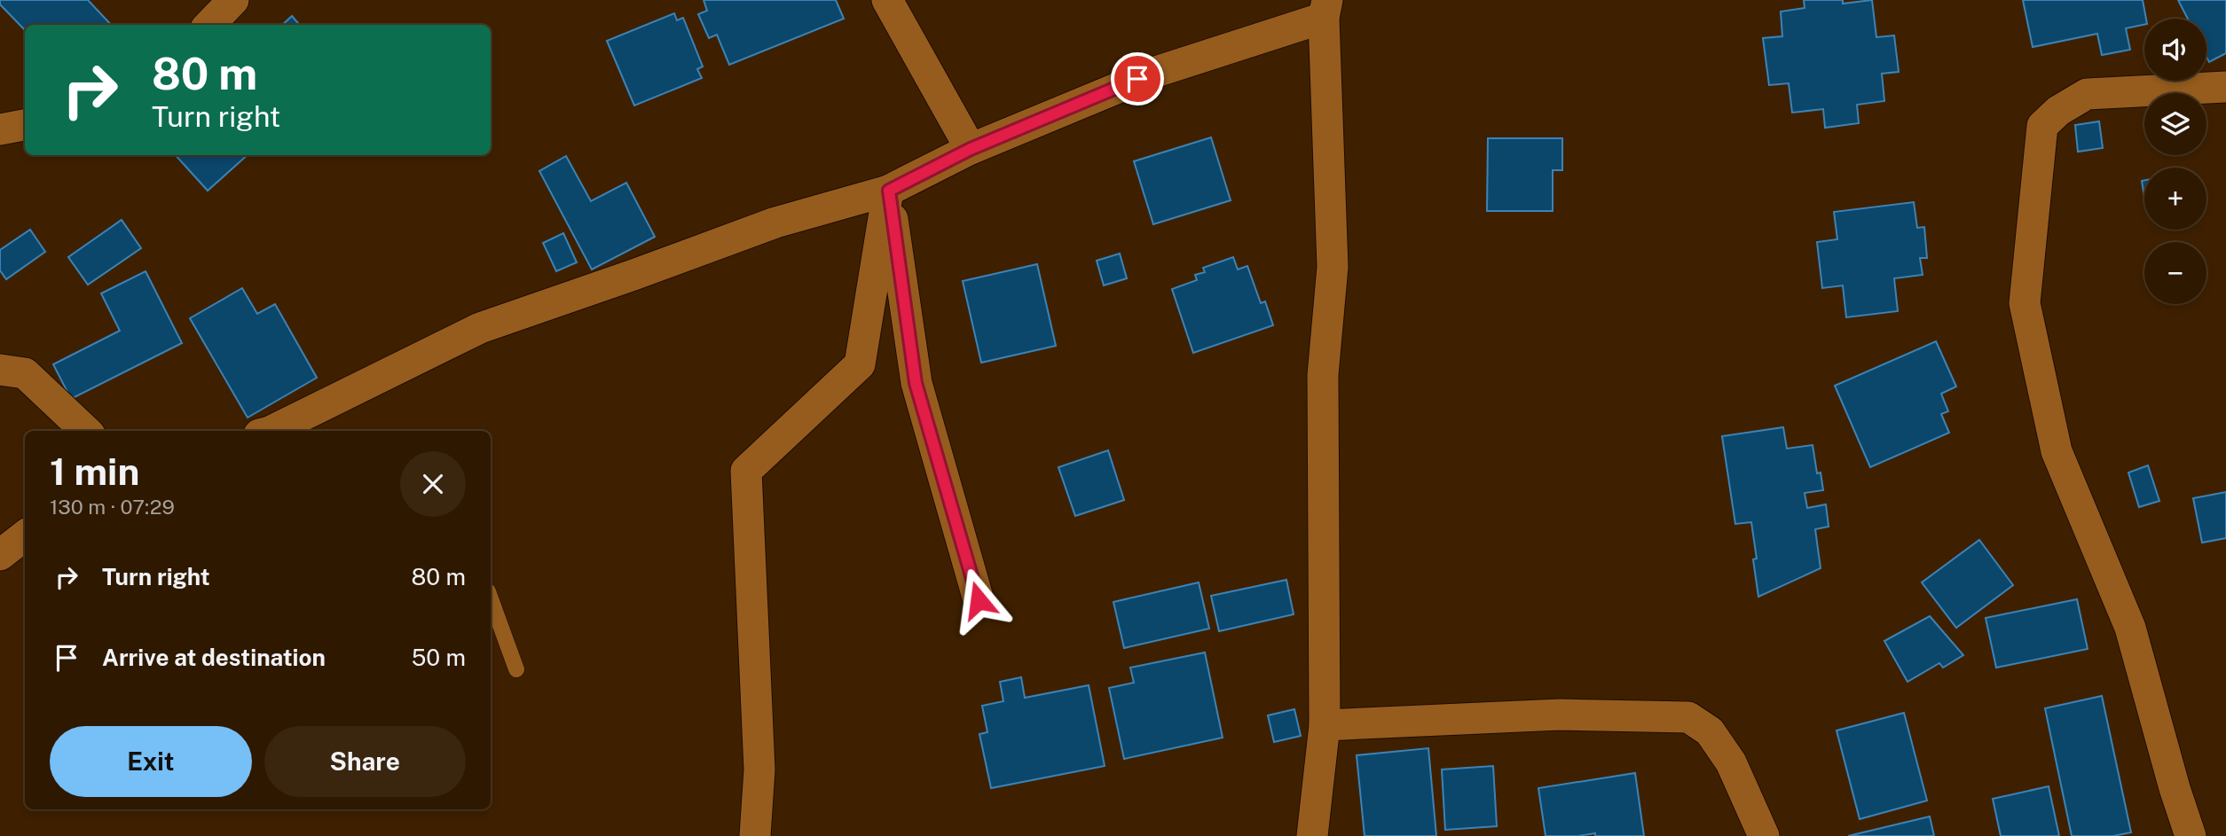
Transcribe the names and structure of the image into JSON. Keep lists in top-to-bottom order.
{
  "page": {
    "map_buttons": ["+", "−"],
    "turn": ["80 m", "Turn right"],
    "heading": ["1 min", "130 m · 07:29"],
    "list": [
      {
        "name": "Turn right",
        "value": "80 m"
      },
      {
        "name": "Arrive at destination",
        "value": "50 m"
      }
    ],
    "buttons": ["Exit", "Share"]
  }
}
